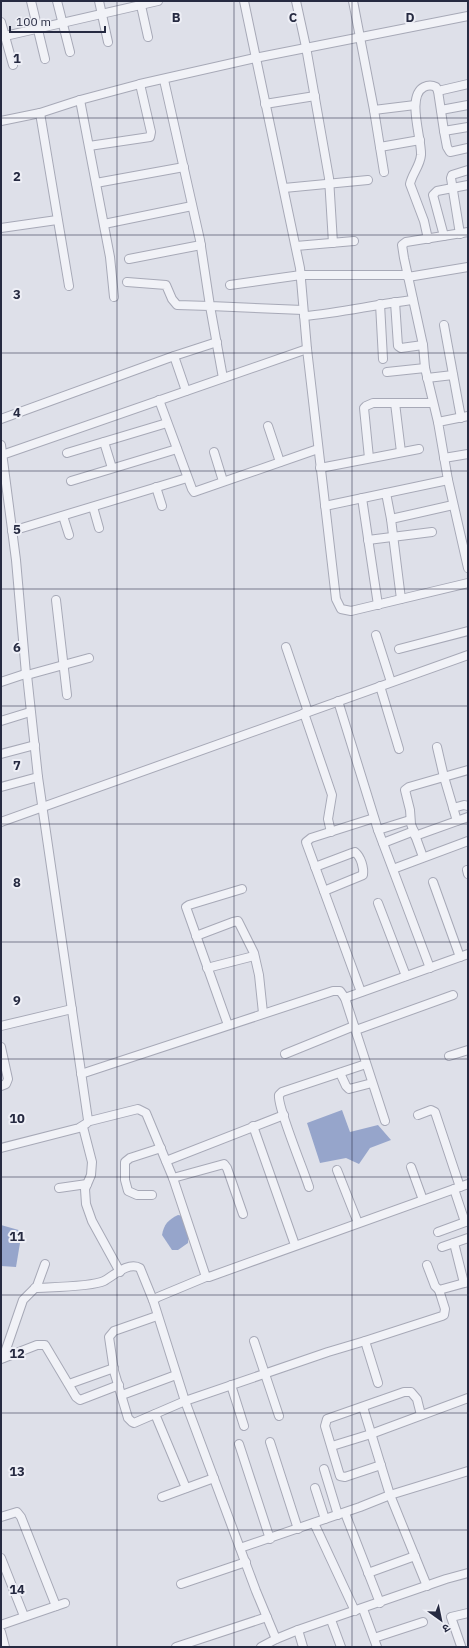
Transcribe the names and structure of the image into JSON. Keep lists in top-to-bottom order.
{
  "scale_bar": "100 m",
  "north": "bottom right",
  "grid": {
    "columns": ["B", "C", "D"],
    "rows": [
      "1",
      "2",
      "3",
      "4",
      "5",
      "6",
      "7",
      "8",
      "9",
      "10",
      "11",
      "12",
      "13",
      "14"
    ]
  }
}
